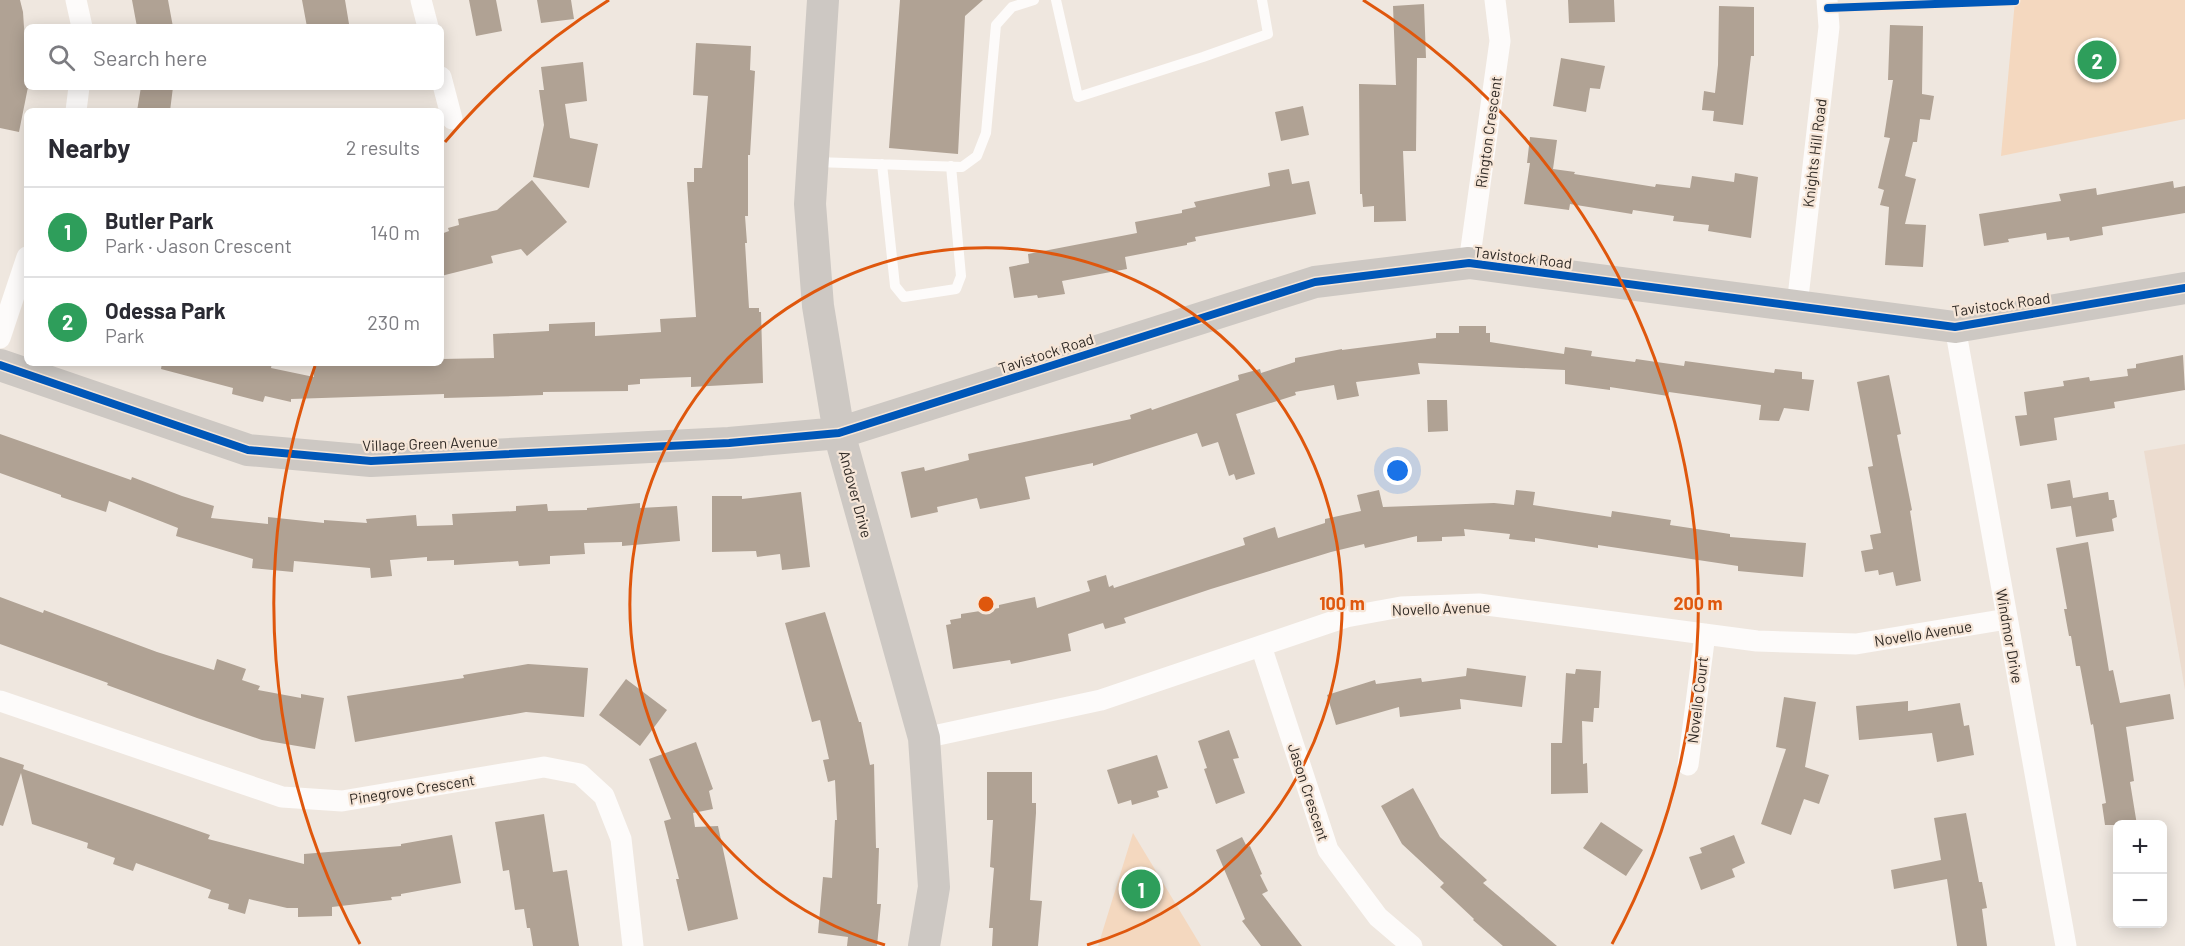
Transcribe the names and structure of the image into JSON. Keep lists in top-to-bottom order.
{
  "streets": {
    "street": [
      "Rington Crescent",
      "Knights Hill Road",
      "Tavistock Road",
      "Village Green Avenue",
      "Andover Drive",
      "Novello Avenue",
      "Windmor Drive",
      "Novello Court",
      "Pinegrove Crescent",
      "Jason Crescent"
    ]
  },
  "crossings": [
    ["Rington Crescent", "Tavistock Road"],
    ["Knights Hill Road", "Tavistock Road"],
    ["Tavistock Road", "Village Green Avenue"],
    ["Tavistock Road", "Andover Drive"],
    ["Tavistock Road", "Windmor Drive"],
    ["Village Green Avenue", "Andover Drive"],
    ["Andover Drive", "Novello Avenue"],
    ["Novello Avenue", "Windmor Drive"],
    ["Novello Avenue", "Novello Court"],
    ["Novello Avenue", "Jason Crescent"]
  ],
  "page": {
    "search": "Search here",
    "pins": ["2", "1"],
    "heading": ["Nearby", "2 results"],
    "list": [
      {
        "mark": "1",
        "name": "Butler Park",
        "note": "Park · Jason Crescent",
        "value": "140 m"
      },
      {
        "mark": "2",
        "name": "Odessa Park",
        "note": "Park",
        "value": "230 m"
      }
    ],
    "map_buttons": ["+", "−"]
  },
  "rings": ["100 m", "200 m"]
}
